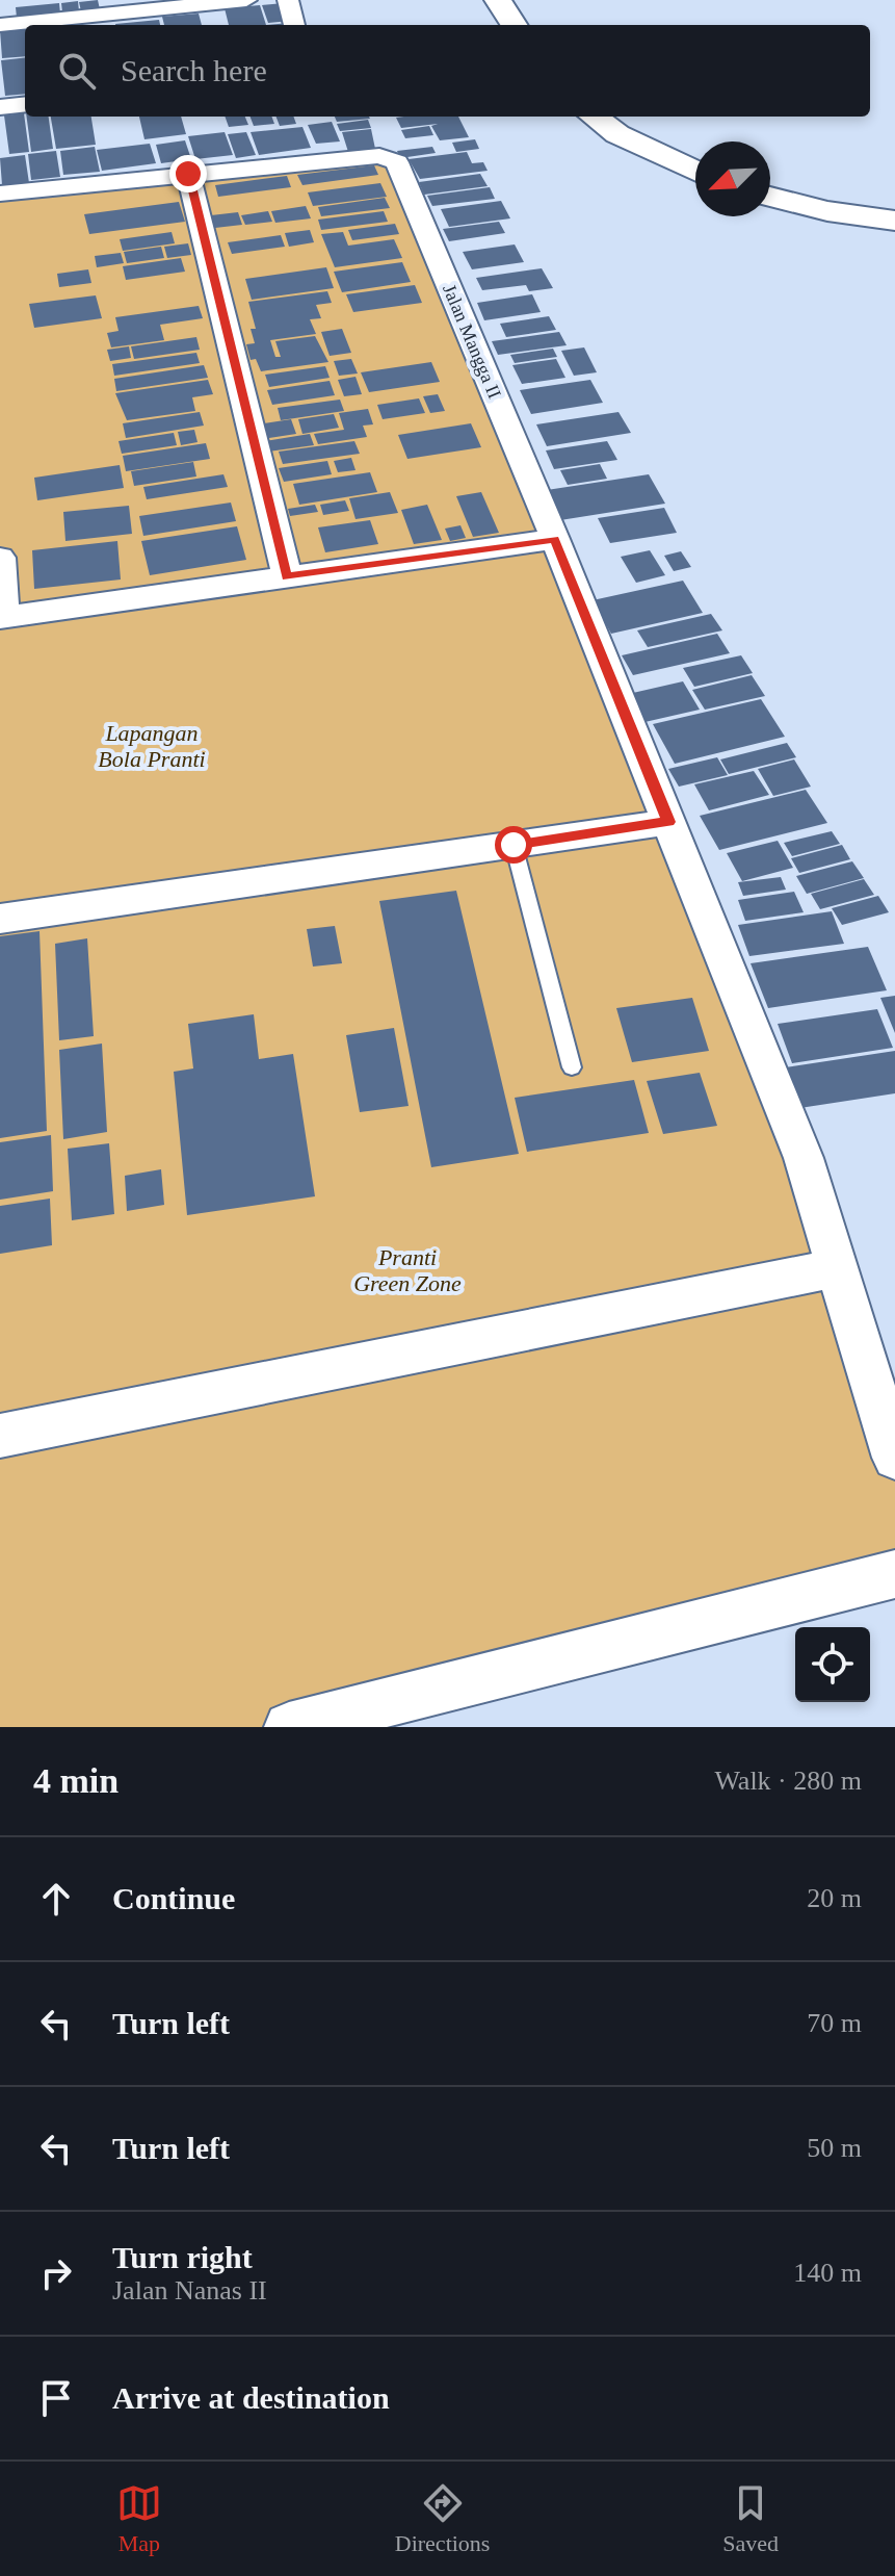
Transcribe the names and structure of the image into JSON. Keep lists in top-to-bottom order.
{
  "streets": {
    "street": ["Jalan Mangga II"]
  },
  "parks": ["Lapangan Bola Pranti", "Pranti Green Zone"],
  "north": "bottom left",
  "page": {
    "search": "Search here",
    "heading": ["4 min", "Walk · 280 m"],
    "list": [
      ["Continue", "20 m"],
      ["Turn left", "70 m"],
      ["Turn left", "50 m"],
      ["Turn right", "Jalan Nanas II", "140 m"],
      "Arrive at destination"
    ],
    "nav": ["Map", "Directions", "Saved"]
  }
}
